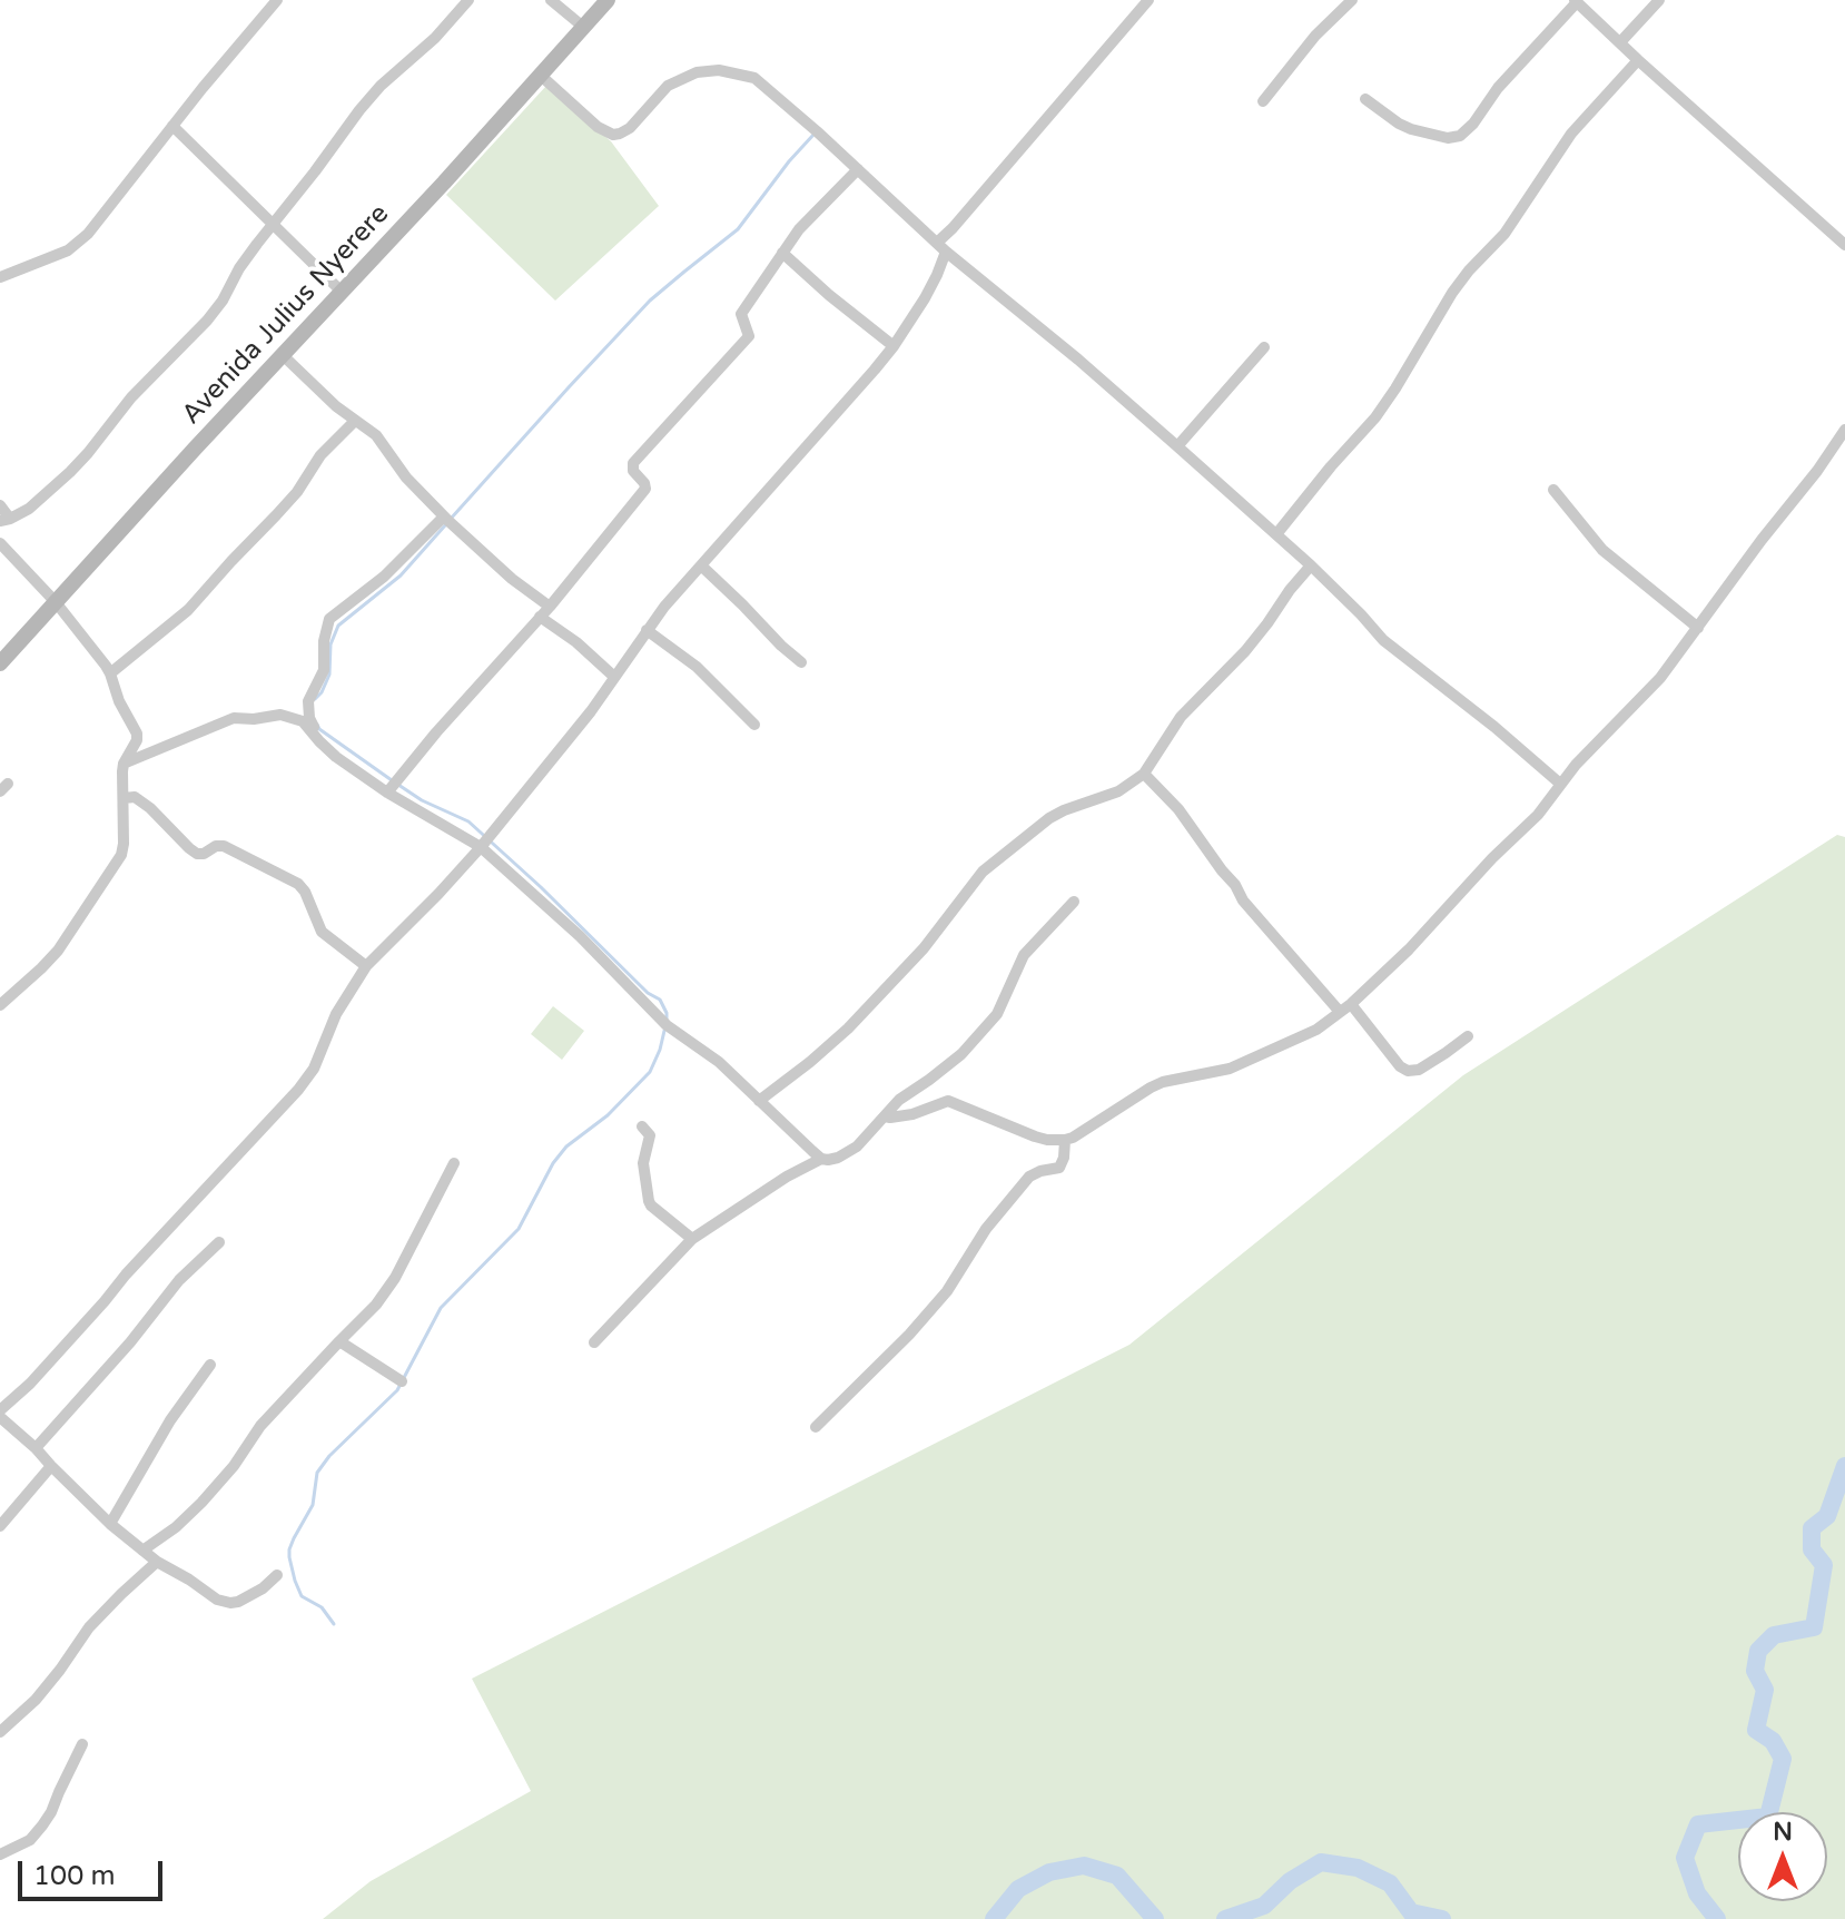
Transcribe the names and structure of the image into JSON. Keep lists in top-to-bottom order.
{
  "streets": {
    "street": ["Avenida Julius Nyerere"]
  },
  "scale_bar": "100 m",
  "north": "top"
}
